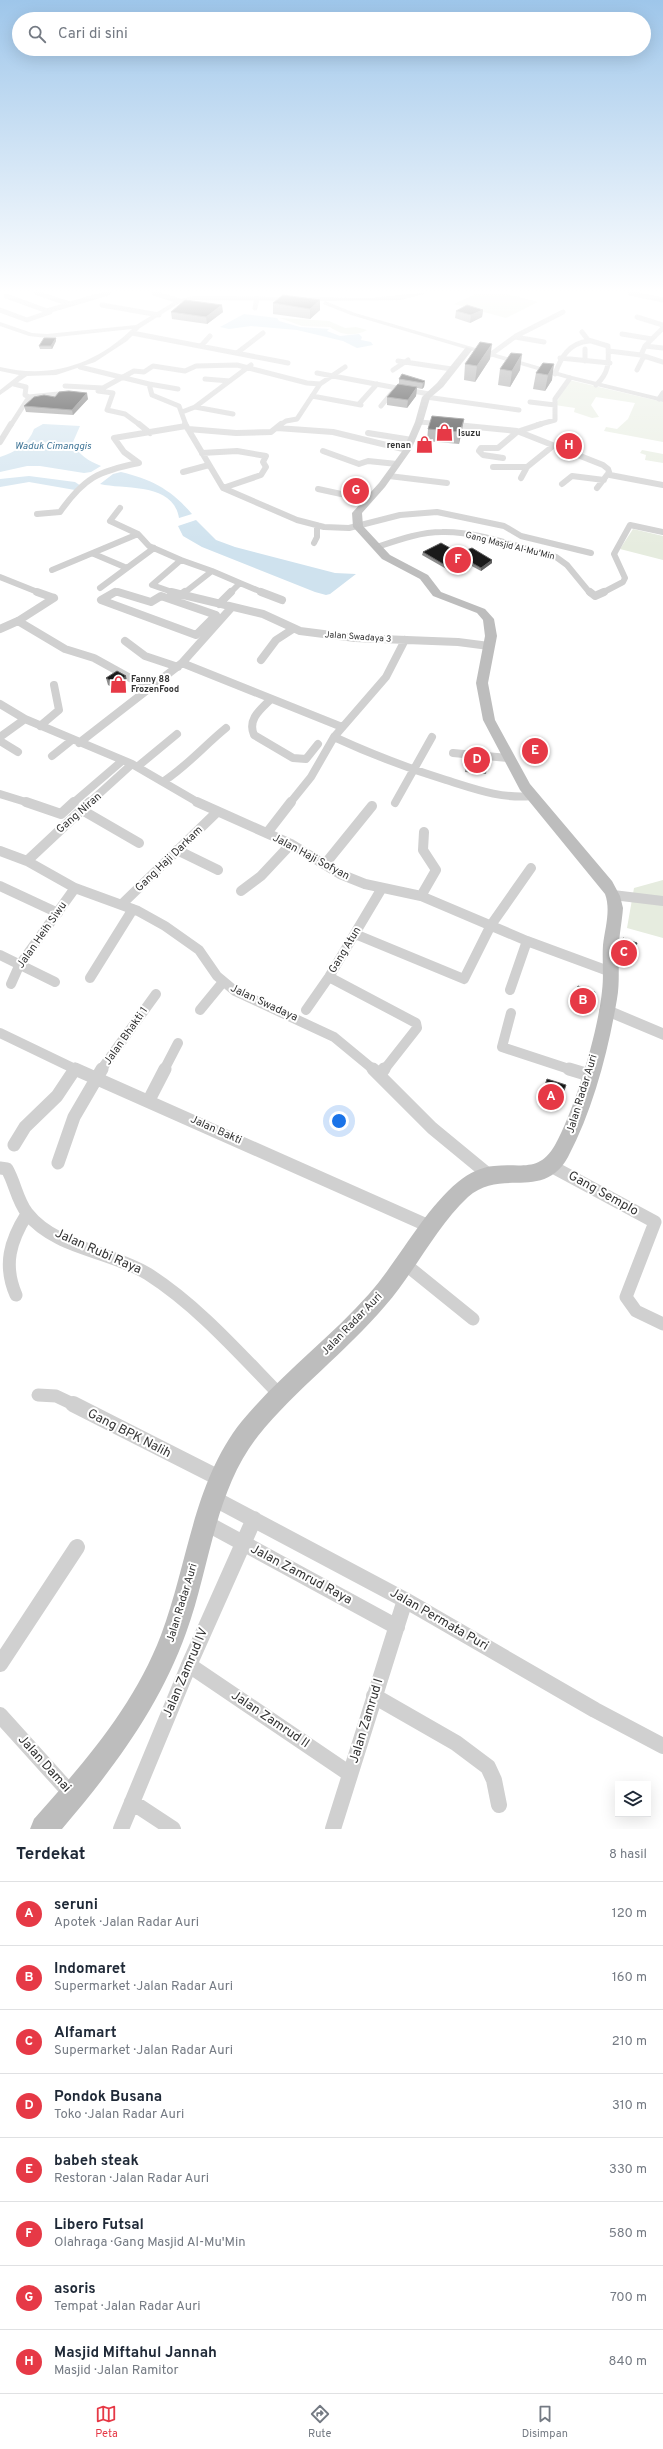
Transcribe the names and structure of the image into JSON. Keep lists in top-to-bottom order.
{
  "streets": {
    "main road": ["Jalan Radar Auri"],
    "street": [
      "Gang Masjid Al-Mu'Min",
      "Jalan Swadaya 3",
      "Gang Niran",
      "Jalan Haji Sofyan",
      "Gang Haji Darkam",
      "Jalan Heih Siwu",
      "Gang Atun",
      "Jalan Swadaya",
      "Jalan Bhakti 1",
      "Jalan Bakti",
      "Gang Semplo",
      "Jalan Rubi Raya",
      "Gang BPK Nalih",
      "Jalan Zamrud Raya",
      "Jalan Permata Puri",
      "Jalan Zamrud IV",
      "Jalan Zamrud II",
      "Jalan Zamrud I",
      "Jalan Damai"
    ]
  },
  "crossings": [
    ["Gang Masjid Al-Mu'Min", "Jalan Radar Auri"],
    ["Jalan Swadaya 3", "Jalan Radar Auri"],
    ["Gang Niran", "Jalan Haji Sofyan"],
    ["Gang Niran", "Jalan Swadaya"],
    ["Jalan Haji Sofyan", "Gang Haji Darkam"],
    ["Jalan Haji Sofyan", "Gang Atun"],
    ["Jalan Haji Sofyan", "Jalan Radar Auri"],
    ["Gang Haji Darkam", "Jalan Swadaya"],
    ["Jalan Heih Siwu", "Jalan Swadaya"],
    ["Jalan Swadaya", "Jalan Radar Auri"],
    ["Jalan Bhakti 1", "Jalan Bakti"],
    ["Jalan Radar Auri", "Jalan Bakti"],
    ["Jalan Radar Auri", "Gang Semplo"],
    ["Jalan Radar Auri", "Jalan Rubi Raya"],
    ["Jalan Radar Auri", "Gang BPK Nalih"],
    ["Jalan Radar Auri", "Jalan Zamrud Raya"],
    ["Jalan Radar Auri", "Jalan Permata Puri"],
    ["Jalan Radar Auri", "Jalan Damai"],
    ["Jalan Zamrud Raya", "Jalan Permata Puri"],
    ["Jalan Zamrud Raya", "Jalan Zamrud IV"],
    ["Jalan Zamrud Raya", "Jalan Zamrud I"],
    ["Jalan Permata Puri", "Jalan Zamrud IV"],
    ["Jalan Permata Puri", "Jalan Zamrud I"],
    ["Jalan Zamrud IV", "Jalan Zamrud II"],
    ["Jalan Zamrud II", "Jalan Zamrud I"]
  ],
  "water": ["Waduk Cimanggis"],
  "places": {
    "shop": ["Isuzu", "renan", "Fanny 88 FrozenFood"]
  },
  "page": {
    "search": "Cari di sini",
    "pins": [
      "H",
      "G",
      "F",
      "E",
      "D",
      "C",
      "B",
      "A"
    ],
    "heading": ["Terdekat", "8 hasil"],
    "list": [
      {
        "mark": "A",
        "name": "seruni",
        "note": "Apotek · Jalan Radar Auri",
        "value": "120 m"
      },
      {
        "mark": "B",
        "name": "Indomaret",
        "note": "Supermarket · Jalan Radar Auri",
        "value": "160 m"
      },
      {
        "mark": "C",
        "name": "Alfamart",
        "note": "Supermarket · Jalan Radar Auri",
        "value": "210 m"
      },
      {
        "mark": "D",
        "name": "Pondok Busana",
        "note": "Toko · Jalan Radar Auri",
        "value": "310 m"
      },
      {
        "mark": "E",
        "name": "babeh steak",
        "note": "Restoran · Jalan Radar Auri",
        "value": "330 m"
      },
      {
        "mark": "F",
        "name": "Libero Futsal",
        "note": "Olahraga · Gang Masjid Al-Mu'Min",
        "value": "580 m"
      },
      {
        "mark": "G",
        "name": "asoris",
        "note": "Tempat · Jalan Radar Auri",
        "value": "700 m"
      },
      {
        "mark": "H",
        "name": "Masjid Miftahul Jannah",
        "note": "Masjid · Jalan Ramitor",
        "value": "840 m"
      }
    ],
    "nav": ["Peta", "Rute", "Disimpan"]
  }
}
